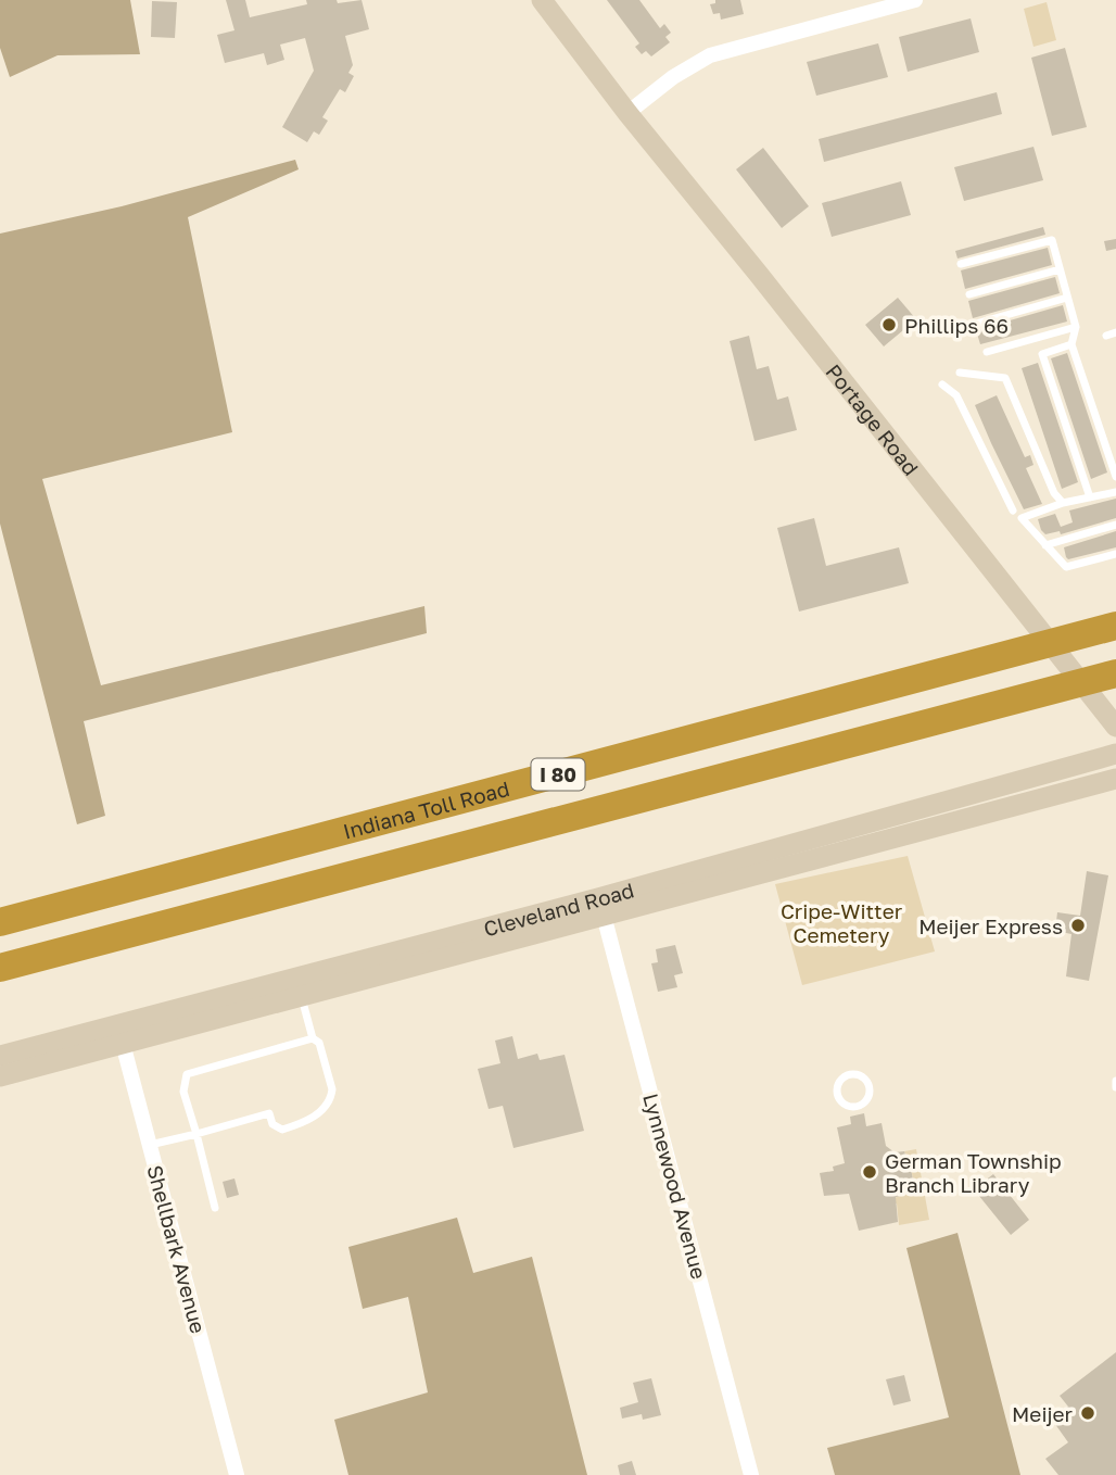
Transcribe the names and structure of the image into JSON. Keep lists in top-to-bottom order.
{
  "streets": {
    "highway": ["I 80", "Indiana Toll Road"],
    "main road": ["Portage Road", "Cleveland Road"],
    "street": ["Lynnewood Avenue", "Shellbark Avenue"]
  },
  "crossings": [
    ["Cleveland Road", "Lynnewood Avenue"],
    ["Cleveland Road", "Shellbark Avenue"]
  ],
  "parks": ["Cripe-Witter Cemetery"],
  "places": [
    "Phillips 66",
    "Meijer Express",
    "German Township Branch Library",
    "Meijer"
  ]
}
